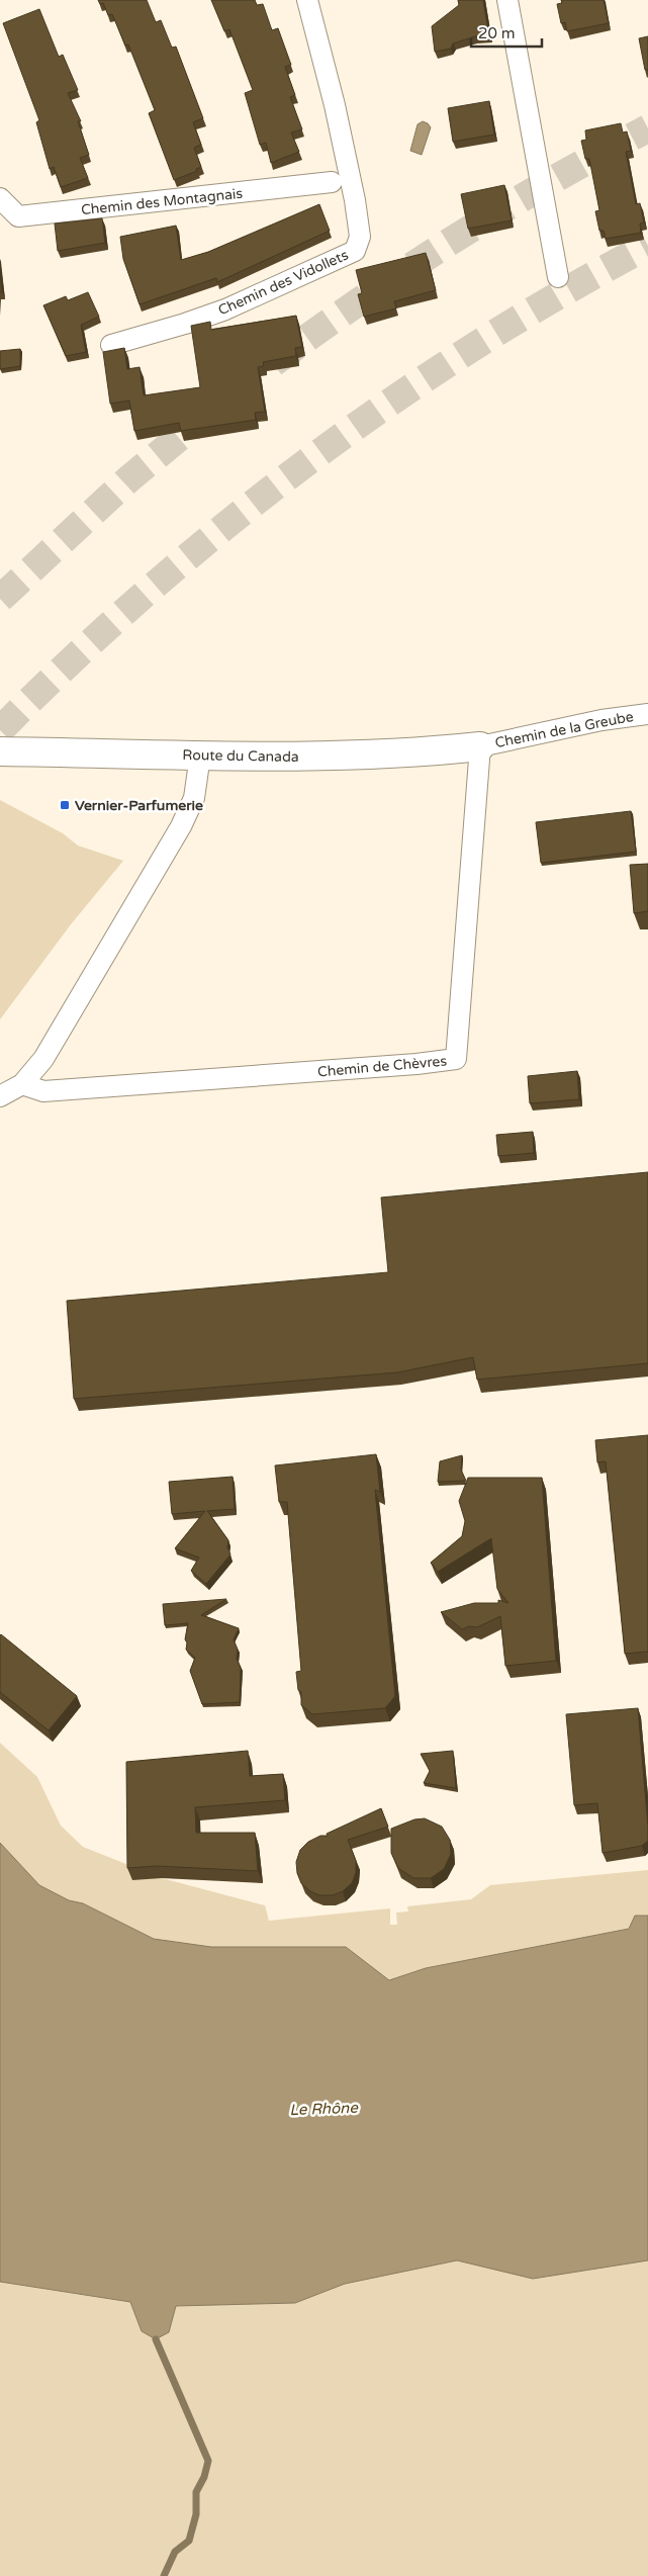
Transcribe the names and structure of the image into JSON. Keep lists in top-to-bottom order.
{
  "streets": {
    "street": [
      "Chemin des Montagnais",
      "Chemin des Vidollets",
      "Chemin de la Greube",
      "Route du Canada",
      "Chemin de Chèvres"
    ]
  },
  "crossings": [
    ["Chemin de la Greube", "Route du Canada"],
    ["Chemin de la Greube", "Chemin de Chèvres"],
    ["Route du Canada", "Chemin de Chèvres"]
  ],
  "water": ["Le Rhône"],
  "places": {
    "transit": ["Vernier-Parfumerie"]
  },
  "scale_bar": "20 m"
}
